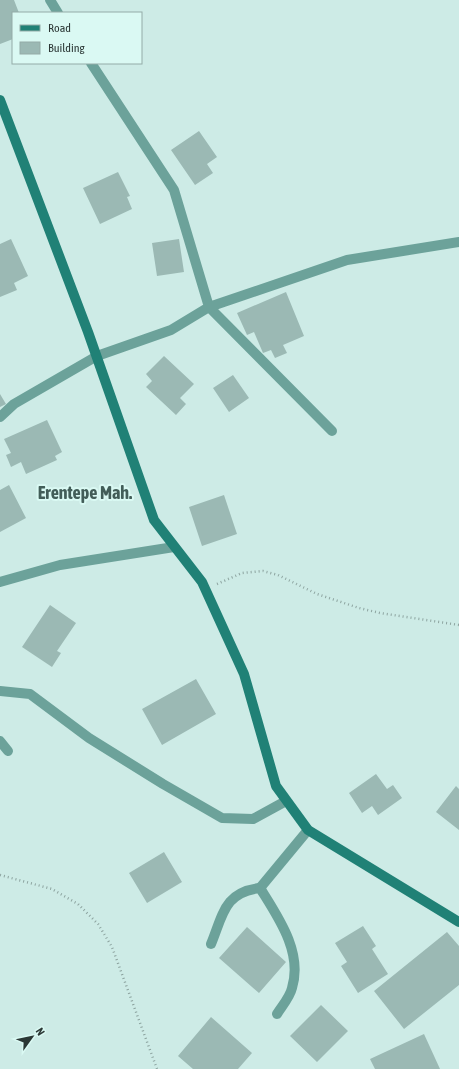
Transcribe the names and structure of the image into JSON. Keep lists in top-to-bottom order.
{
  "districts": ["Erentepe Mah."],
  "legend": ["Road", "Building"],
  "north": "top right"
}
